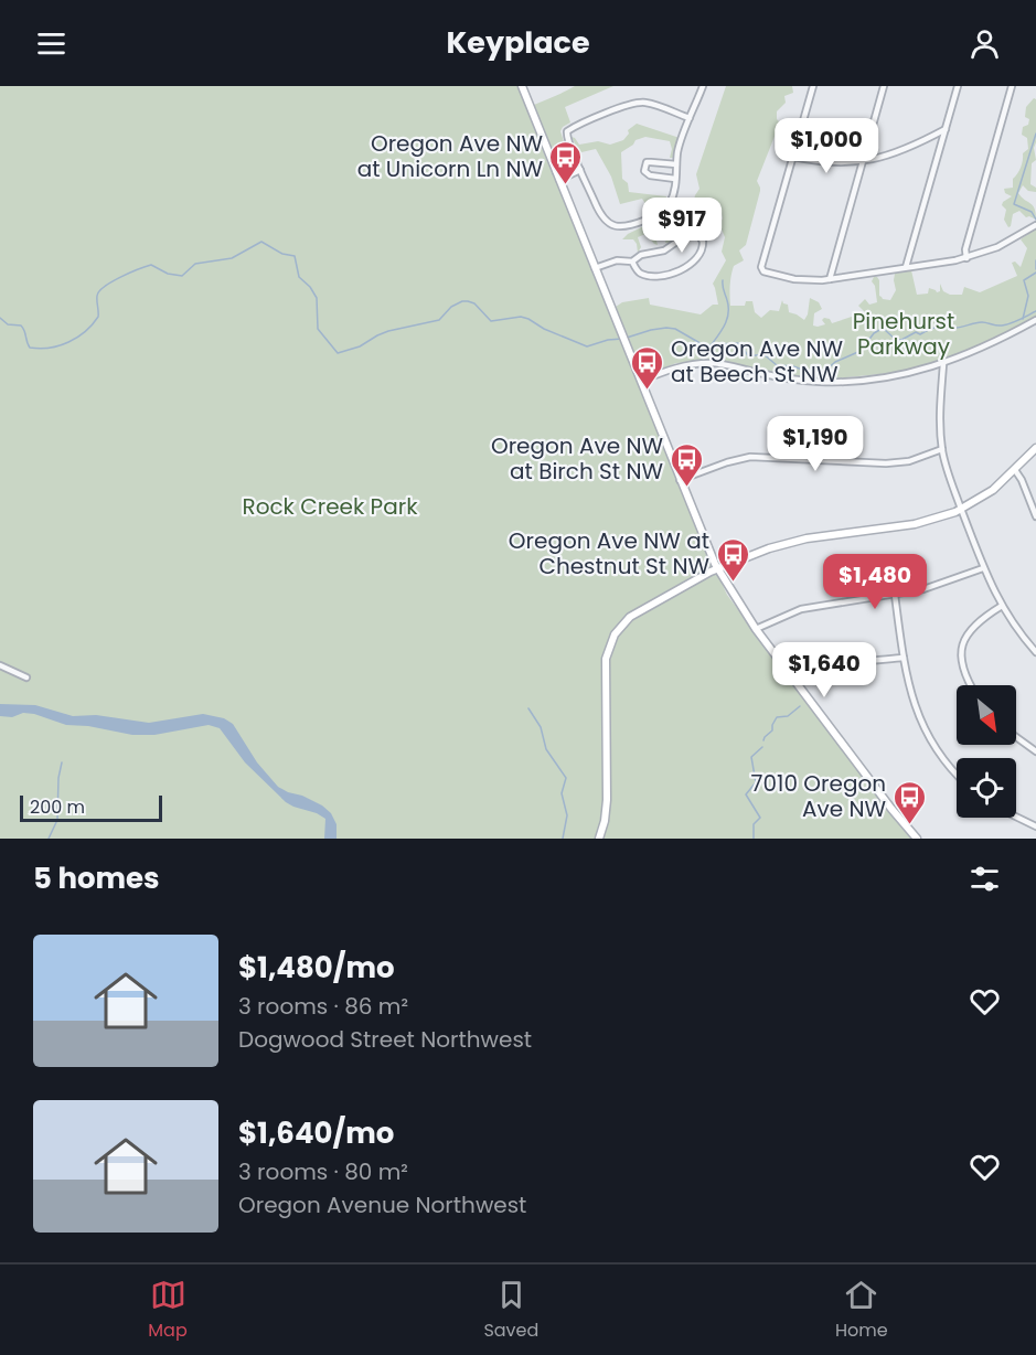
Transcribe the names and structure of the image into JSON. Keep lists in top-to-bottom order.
{
  "parks": ["Pinehurst Parkway", "Rock Creek Park"],
  "places": {
    "bus stop": [
      "Oregon Ave NW at Unicorn Ln NW",
      "Oregon Ave NW at Beech St NW",
      "Oregon Ave NW at Birch St NW",
      "Oregon Ave NW at Chestnut St NW",
      "7010 Oregon Ave NW"
    ]
  },
  "scale_bar": "200 m",
  "north": "bottom right",
  "page": {
    "header": "Keyplace",
    "price": [
      "$1,000",
      "$917",
      "$1,190",
      "$1,480",
      "$1,640"
    ],
    "scale": "200 m",
    "heading": "5 homes",
    "list": [
      {
        "name": "$1,480/mo",
        "note": "3 rooms · 86 m² · Dogwood Street Northwest"
      },
      {
        "name": "$1,640/mo",
        "note": "3 rooms · 80 m² · Oregon Avenue Northwest"
      }
    ],
    "tabs": ["Map", "Saved", "Home"]
  }
}
